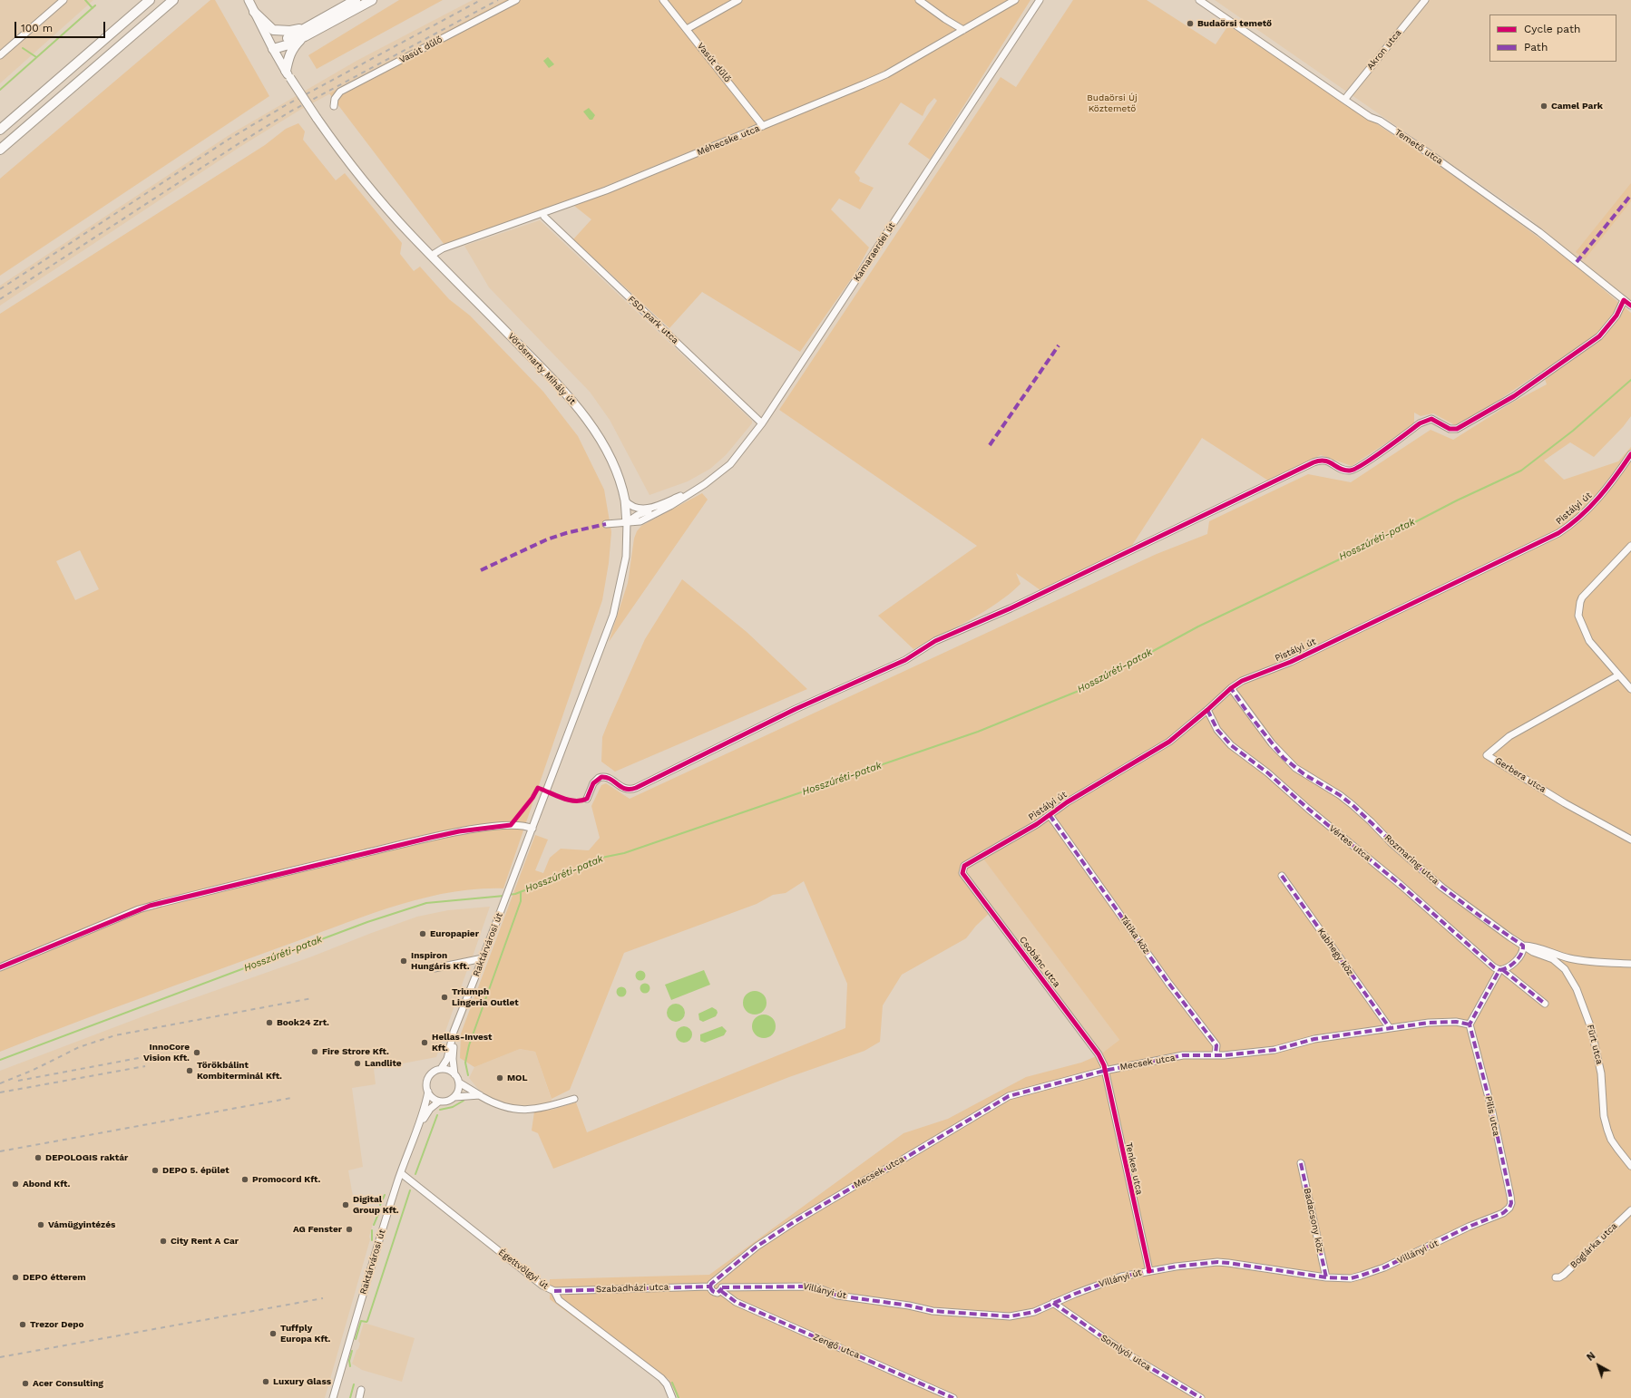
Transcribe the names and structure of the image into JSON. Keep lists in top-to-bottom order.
{
  "streets": {
    "main road": ["Vörösmarty Mihály út"],
    "street": [
      "Vasút dűlő",
      "Akron utca",
      "Méhecske utca",
      "Temető utca",
      "Kamaraerdei út",
      "FSD-park utca",
      "Pistályi út",
      "Gerbera utca",
      "Vértes utca",
      "Rozmaring utca",
      "Tátika köz",
      "Raktárvárosi út",
      "Kabhegy köz",
      "Csobánc utca",
      "Fürt utca",
      "Mecsek utca",
      "Pilis utca",
      "Tenkes utca",
      "Badacsony köz",
      "Boglárka utca",
      "Villányi út",
      "Égettvölgyi út",
      "Szabadházi utca",
      "Zengő utca",
      "Somlyói utca"
    ]
  },
  "crossings": [
    ["Vasút dűlő", "Méhecske utca"],
    ["Akron utca", "Temető utca"],
    ["Méhecske utca", "Vörösmarty Mihály út"],
    ["Kamaraerdei út", "FSD-park utca"],
    ["Kamaraerdei út", "Vörösmarty Mihály út"],
    ["Kamaraerdei út", "Raktárvárosi út"],
    ["Vörösmarty Mihály út", "Raktárvárosi út"],
    ["Pistályi út", "Vértes utca"],
    ["Pistályi út", "Rozmaring utca"],
    ["Pistályi út", "Tátika köz"],
    ["Pistályi út", "Csobánc utca"],
    ["Rozmaring utca", "Fürt utca"],
    ["Tátika köz", "Mecsek utca"],
    ["Raktárvárosi út", "Égettvölgyi út"],
    ["Kabhegy köz", "Mecsek utca"],
    ["Csobánc utca", "Mecsek utca"],
    ["Csobánc utca", "Tenkes utca"],
    ["Mecsek utca", "Pilis utca"],
    ["Mecsek utca", "Tenkes utca"],
    ["Mecsek utca", "Villányi út"],
    ["Mecsek utca", "Szabadházi utca"],
    ["Mecsek utca", "Zengő utca"],
    ["Pilis utca", "Villányi út"],
    ["Tenkes utca", "Villányi út"],
    ["Badacsony köz", "Villányi út"],
    ["Villányi út", "Szabadházi utca"],
    ["Villányi út", "Zengő utca"],
    ["Villányi út", "Somlyói utca"],
    ["Égettvölgyi út", "Szabadházi utca"],
    ["Szabadházi utca", "Zengő utca"]
  ],
  "water": ["Hosszúréti-patak"],
  "parks": ["Budaörsi Új Köztemető"],
  "places": [
    "Budaörsi temető",
    "Camel Park",
    "Europapier",
    "Inspiron Hungáris Kft.",
    "Triumph Lingeria Outlet",
    "Book24 Zrt.",
    "Hellas-Invest Kft.",
    "Fire Strore Kft.",
    "InnoCore Vision Kft.",
    "Landlite",
    "Törökbálint Kombiterminál Kft.",
    "MOL",
    "DEPOLOGIS raktár",
    "DEPO 5. épület",
    "Promocord Kft.",
    "Abond Kft.",
    "Digital Group Kft.",
    "Vámügyintézés",
    "AG Fenster",
    "City Rent A Car",
    "DEPO étterem",
    "Trezor Depo",
    "Tuffply Europa Kft.",
    "Luxury Glass",
    "Acer Consulting"
  ],
  "legend": ["Cycle path", "Path"],
  "scale_bar": "100 m",
  "north": "top left"
}
